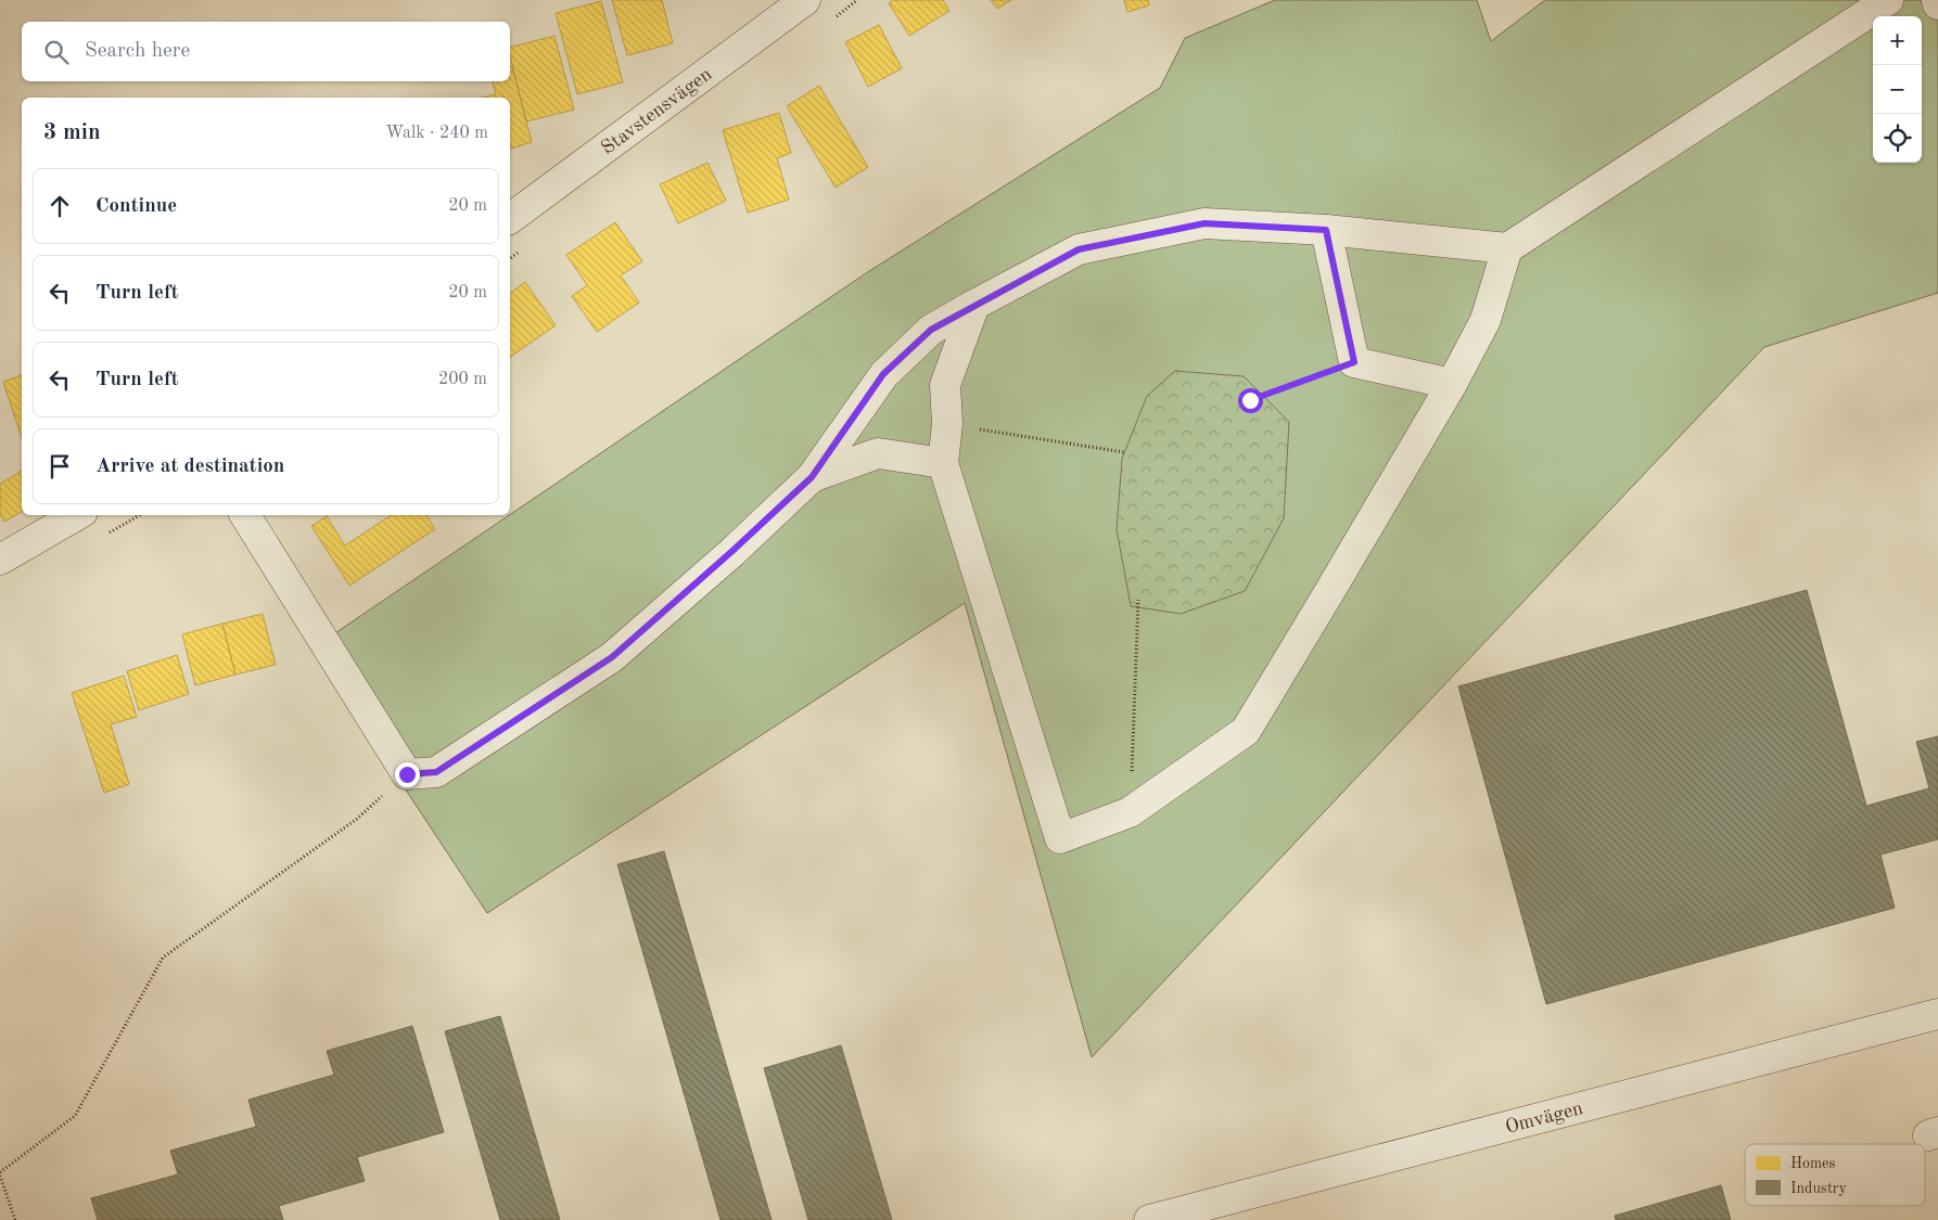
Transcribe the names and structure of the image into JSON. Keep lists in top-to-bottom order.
{
  "streets": {
    "street": ["Stavstensvägen", "Omvägen"]
  },
  "legend": ["Homes", "Industry"],
  "page": {
    "map_buttons": ["+", "−"],
    "search": "Search here",
    "heading": ["3 min", "Walk · 240 m"],
    "list": [
      ["Continue", "20 m"],
      ["Turn left", "20 m"],
      ["Turn left", "200 m"],
      "Arrive at destination"
    ]
  }
}
